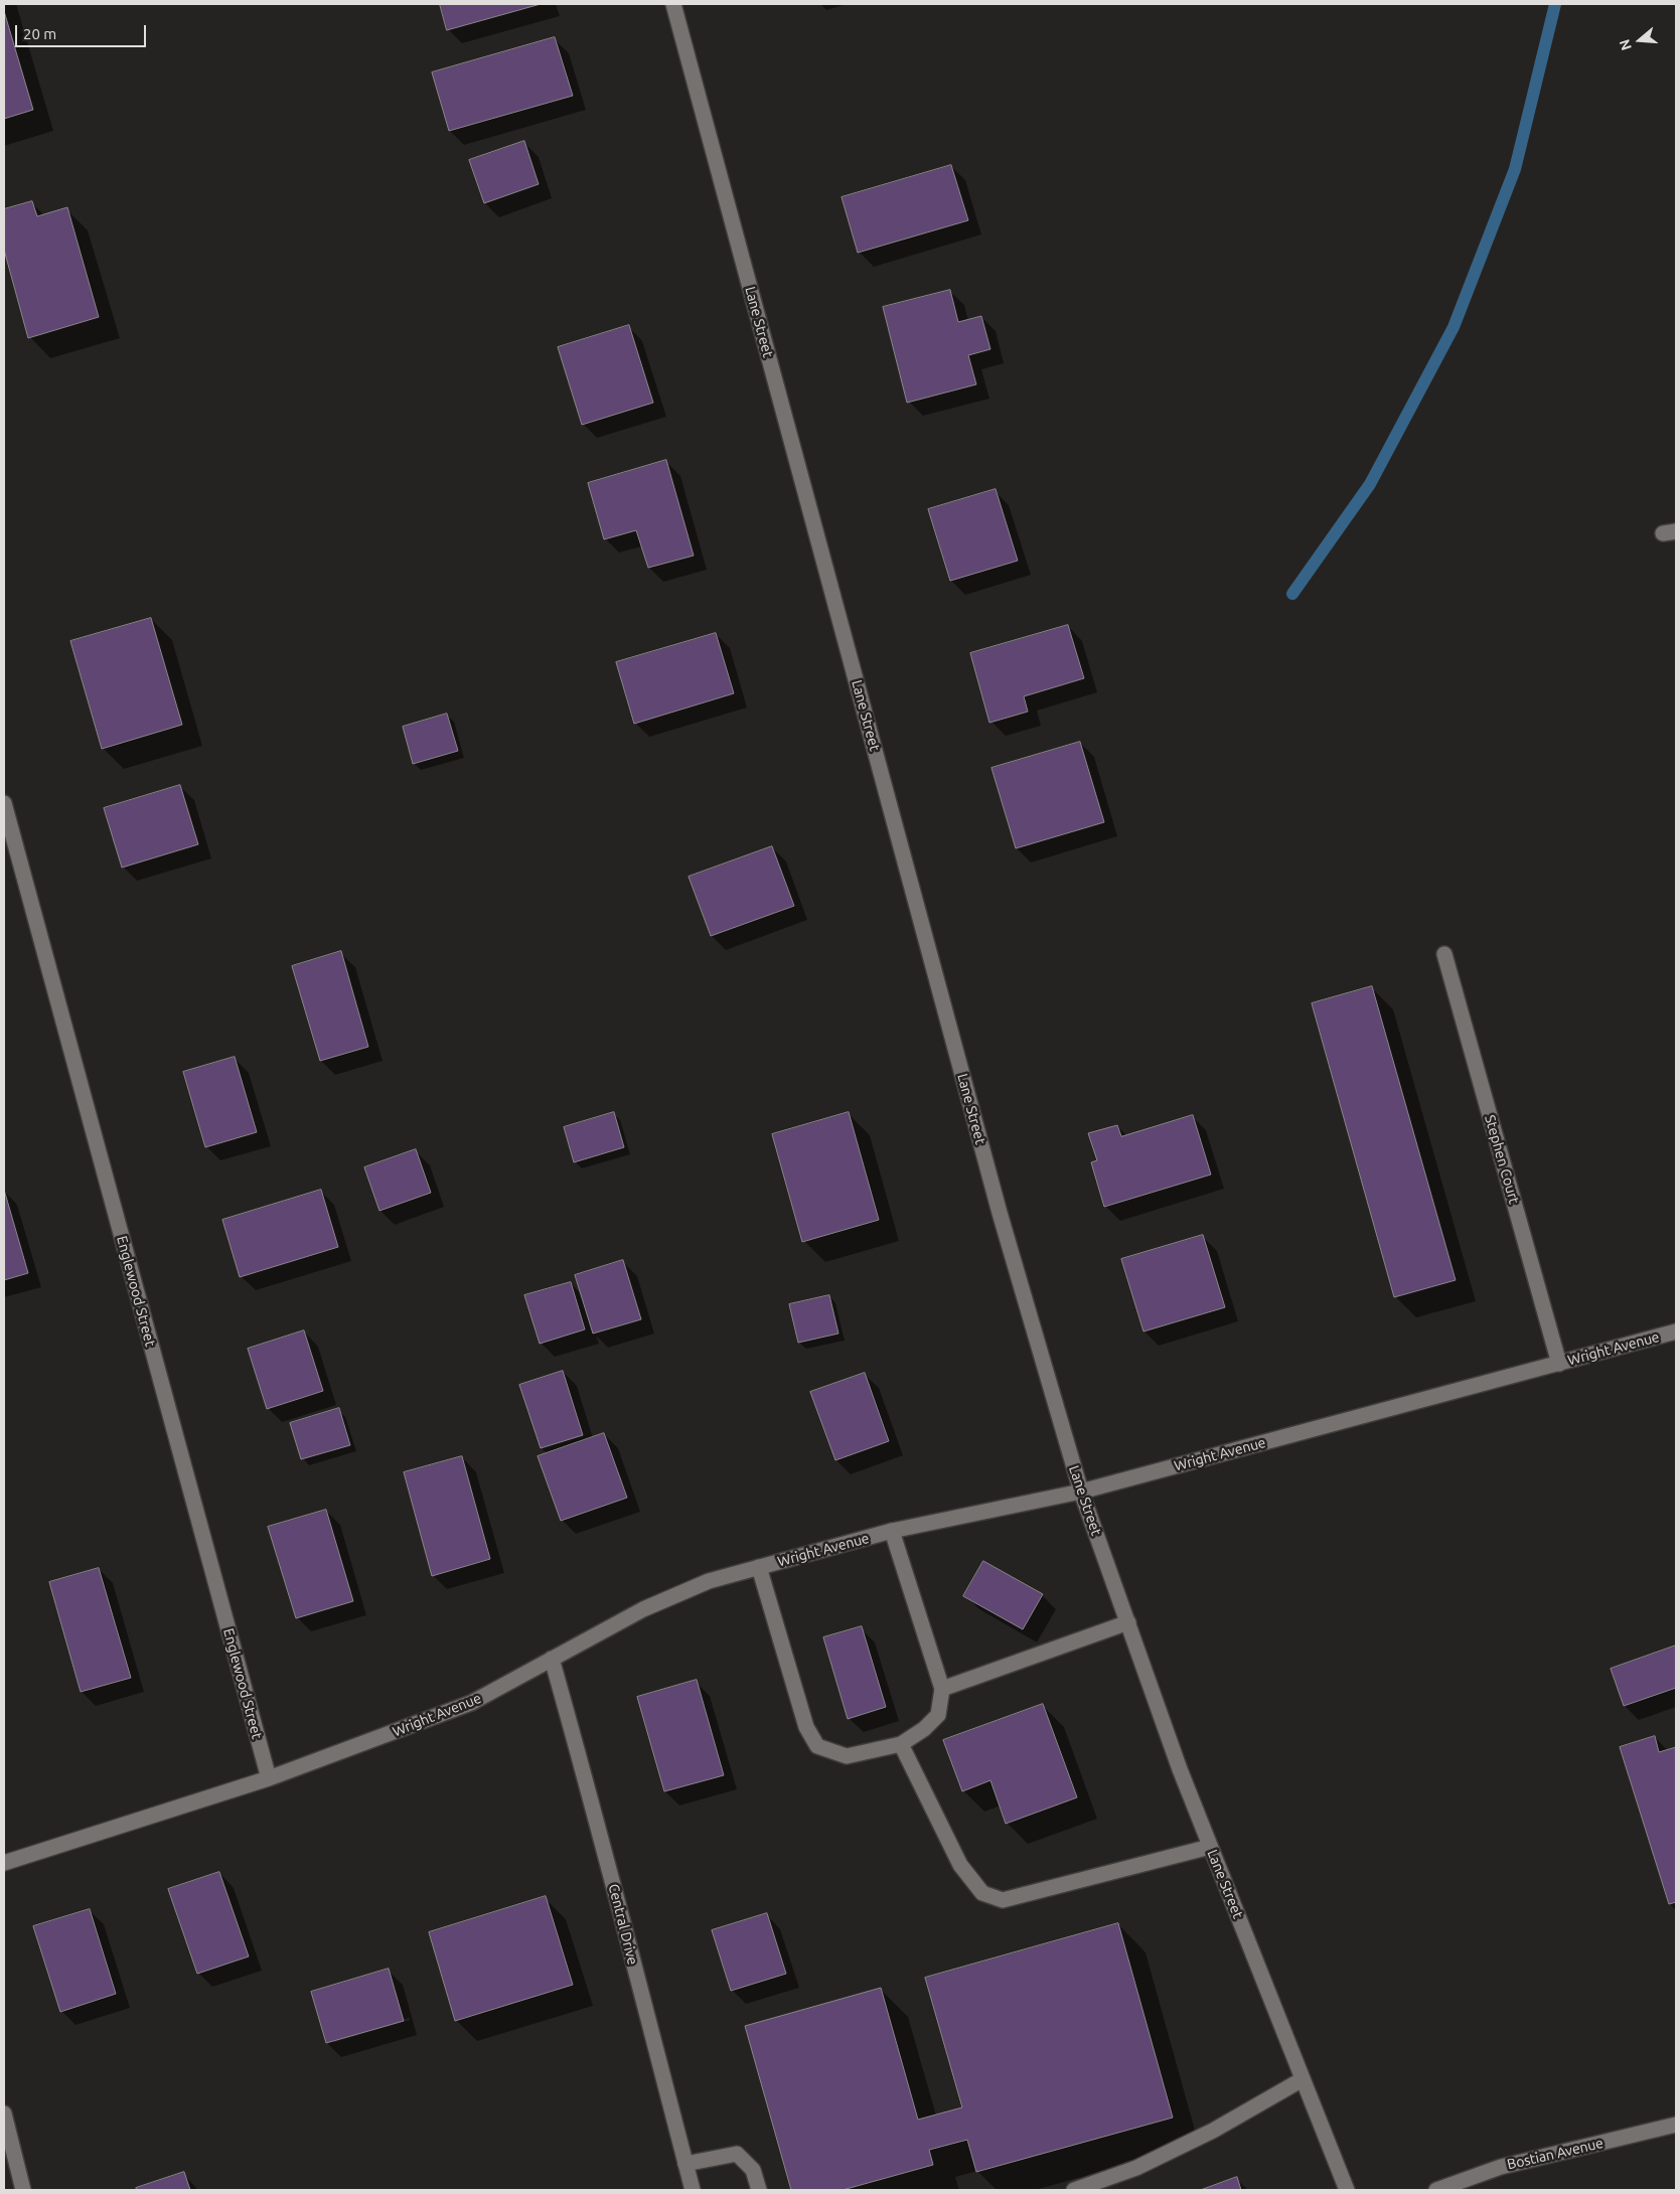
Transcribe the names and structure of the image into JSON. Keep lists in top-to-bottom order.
{
  "streets": {
    "street": [
      "Lane Street",
      "Stephen Court",
      "Englewood Street",
      "Wright Avenue",
      "Central Drive",
      "Bostian Avenue"
    ]
  },
  "crossings": [
    ["Lane Street", "Wright Avenue"],
    ["Stephen Court", "Wright Avenue"],
    ["Englewood Street", "Wright Avenue"],
    ["Wright Avenue", "Central Drive"]
  ],
  "scale_bar": "20 m",
  "north": "left"
}
